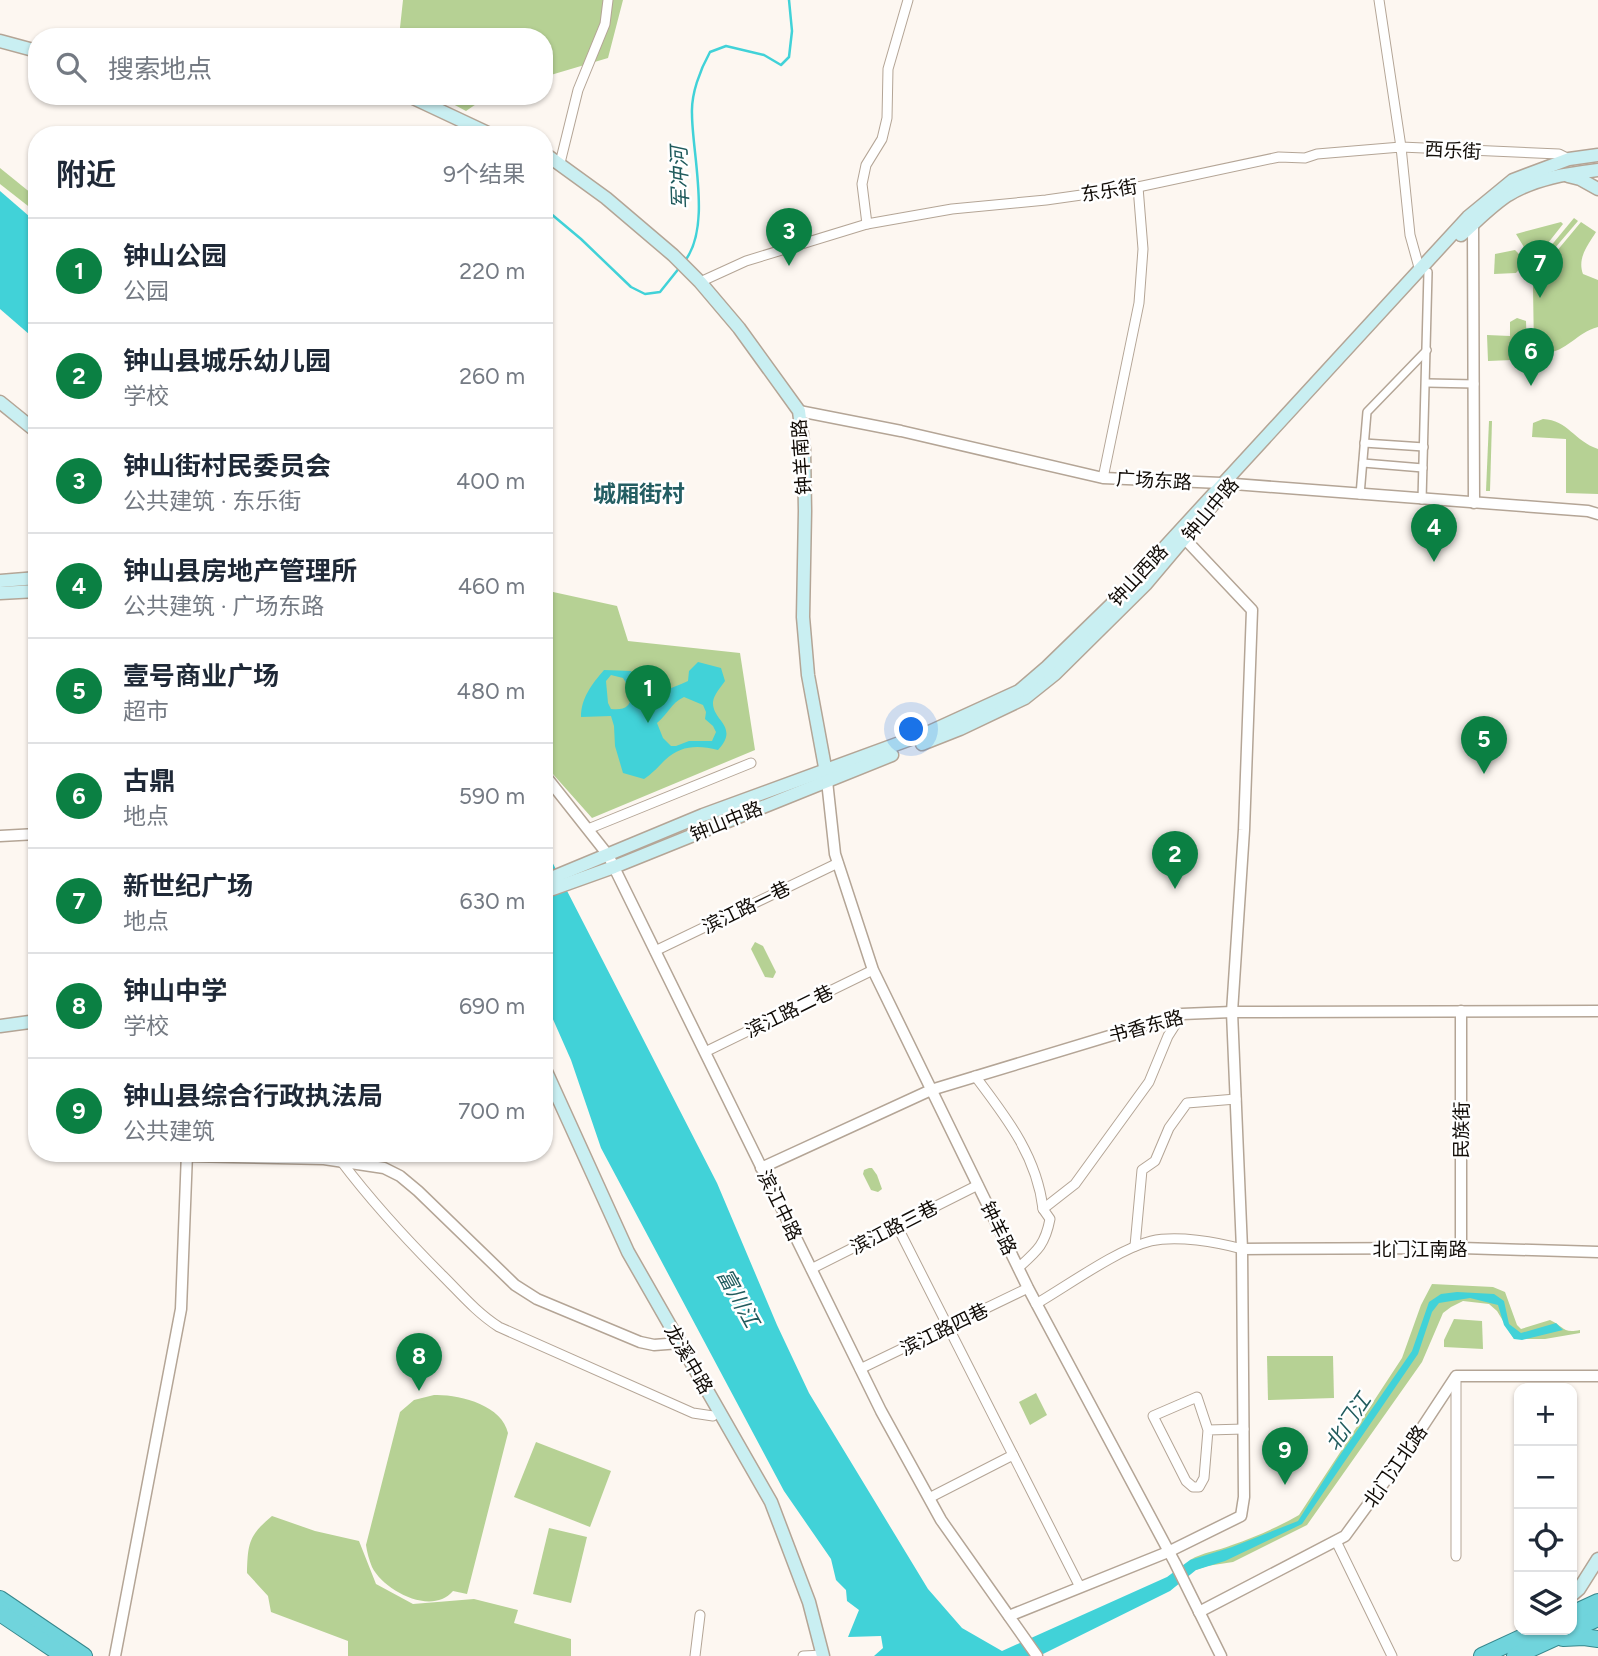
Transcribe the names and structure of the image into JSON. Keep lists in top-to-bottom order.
{
  "streets": {
    "main road": [
      "钟羊南路",
      "钟山中路",
      "钟山西路",
      "龙溪中路"
    ],
    "street": [
      "西乐街",
      "东乐街",
      "广场东路",
      "滨江路一巷",
      "滨江路二巷",
      "书香东路",
      "民族街",
      "滨江中路",
      "滨江路三巷",
      "钟羊路",
      "北门江南路",
      "滨江路四巷",
      "北门江北路"
    ]
  },
  "crossings": [
    ["西乐街", "东乐街"],
    ["西乐街", "钟山西路"],
    ["东乐街", "钟羊南路"],
    ["钟羊南路", "广场东路"],
    ["钟羊南路", "钟山中路"],
    ["钟羊南路", "钟山西路"],
    ["钟羊南路", "钟羊路"],
    ["广场东路", "钟山中路"],
    ["广场东路", "钟山西路"],
    ["钟山中路", "钟山西路"],
    ["钟山中路", "滨江中路"],
    ["钟山中路", "钟羊路"],
    ["钟山西路", "滨江中路"],
    ["钟山西路", "钟羊路"],
    ["滨江路一巷", "滨江中路"],
    ["滨江路一巷", "钟羊路"],
    ["滨江路二巷", "滨江中路"],
    ["滨江路二巷", "钟羊路"],
    ["书香东路", "民族街"],
    ["书香东路", "滨江中路"],
    ["书香东路", "钟羊路"],
    ["民族街", "北门江南路"],
    ["滨江中路", "滨江路三巷"],
    ["滨江中路", "滨江路四巷"],
    ["滨江路三巷", "钟羊路"],
    ["钟羊路", "滨江路四巷"],
    ["钟羊路", "北门江北路"]
  ],
  "districts": ["城厢街村"],
  "water": ["军冲河", "富川江", "北门江"],
  "page": {
    "search": "搜索地点",
    "heading": ["附近", "9个结果"],
    "pins": [
      "3",
      "7",
      "6",
      "4",
      "1",
      "5",
      "2",
      "8",
      "9"
    ],
    "list": [
      {
        "mark": "1",
        "name": "钟山公园",
        "note": "公园",
        "value": "220 m"
      },
      {
        "mark": "2",
        "name": "钟山县城乐幼儿园",
        "note": "学校",
        "value": "260 m"
      },
      {
        "mark": "3",
        "name": "钟山街村民委员会",
        "note": "公共建筑 · 东乐街",
        "value": "400 m"
      },
      {
        "mark": "4",
        "name": "钟山县房地产管理所",
        "note": "公共建筑 · 广场东路",
        "value": "460 m"
      },
      {
        "mark": "5",
        "name": "壹号商业广场",
        "note": "超市",
        "value": "480 m"
      },
      {
        "mark": "6",
        "name": "古鼎",
        "note": "地点",
        "value": "590 m"
      },
      {
        "mark": "7",
        "name": "新世纪广场",
        "note": "地点",
        "value": "630 m"
      },
      {
        "mark": "8",
        "name": "钟山中学",
        "note": "学校",
        "value": "690 m"
      },
      {
        "mark": "9",
        "name": "钟山县综合行政执法局",
        "note": "公共建筑",
        "value": "700 m"
      }
    ],
    "map_buttons": ["+", "−"]
  }
}
